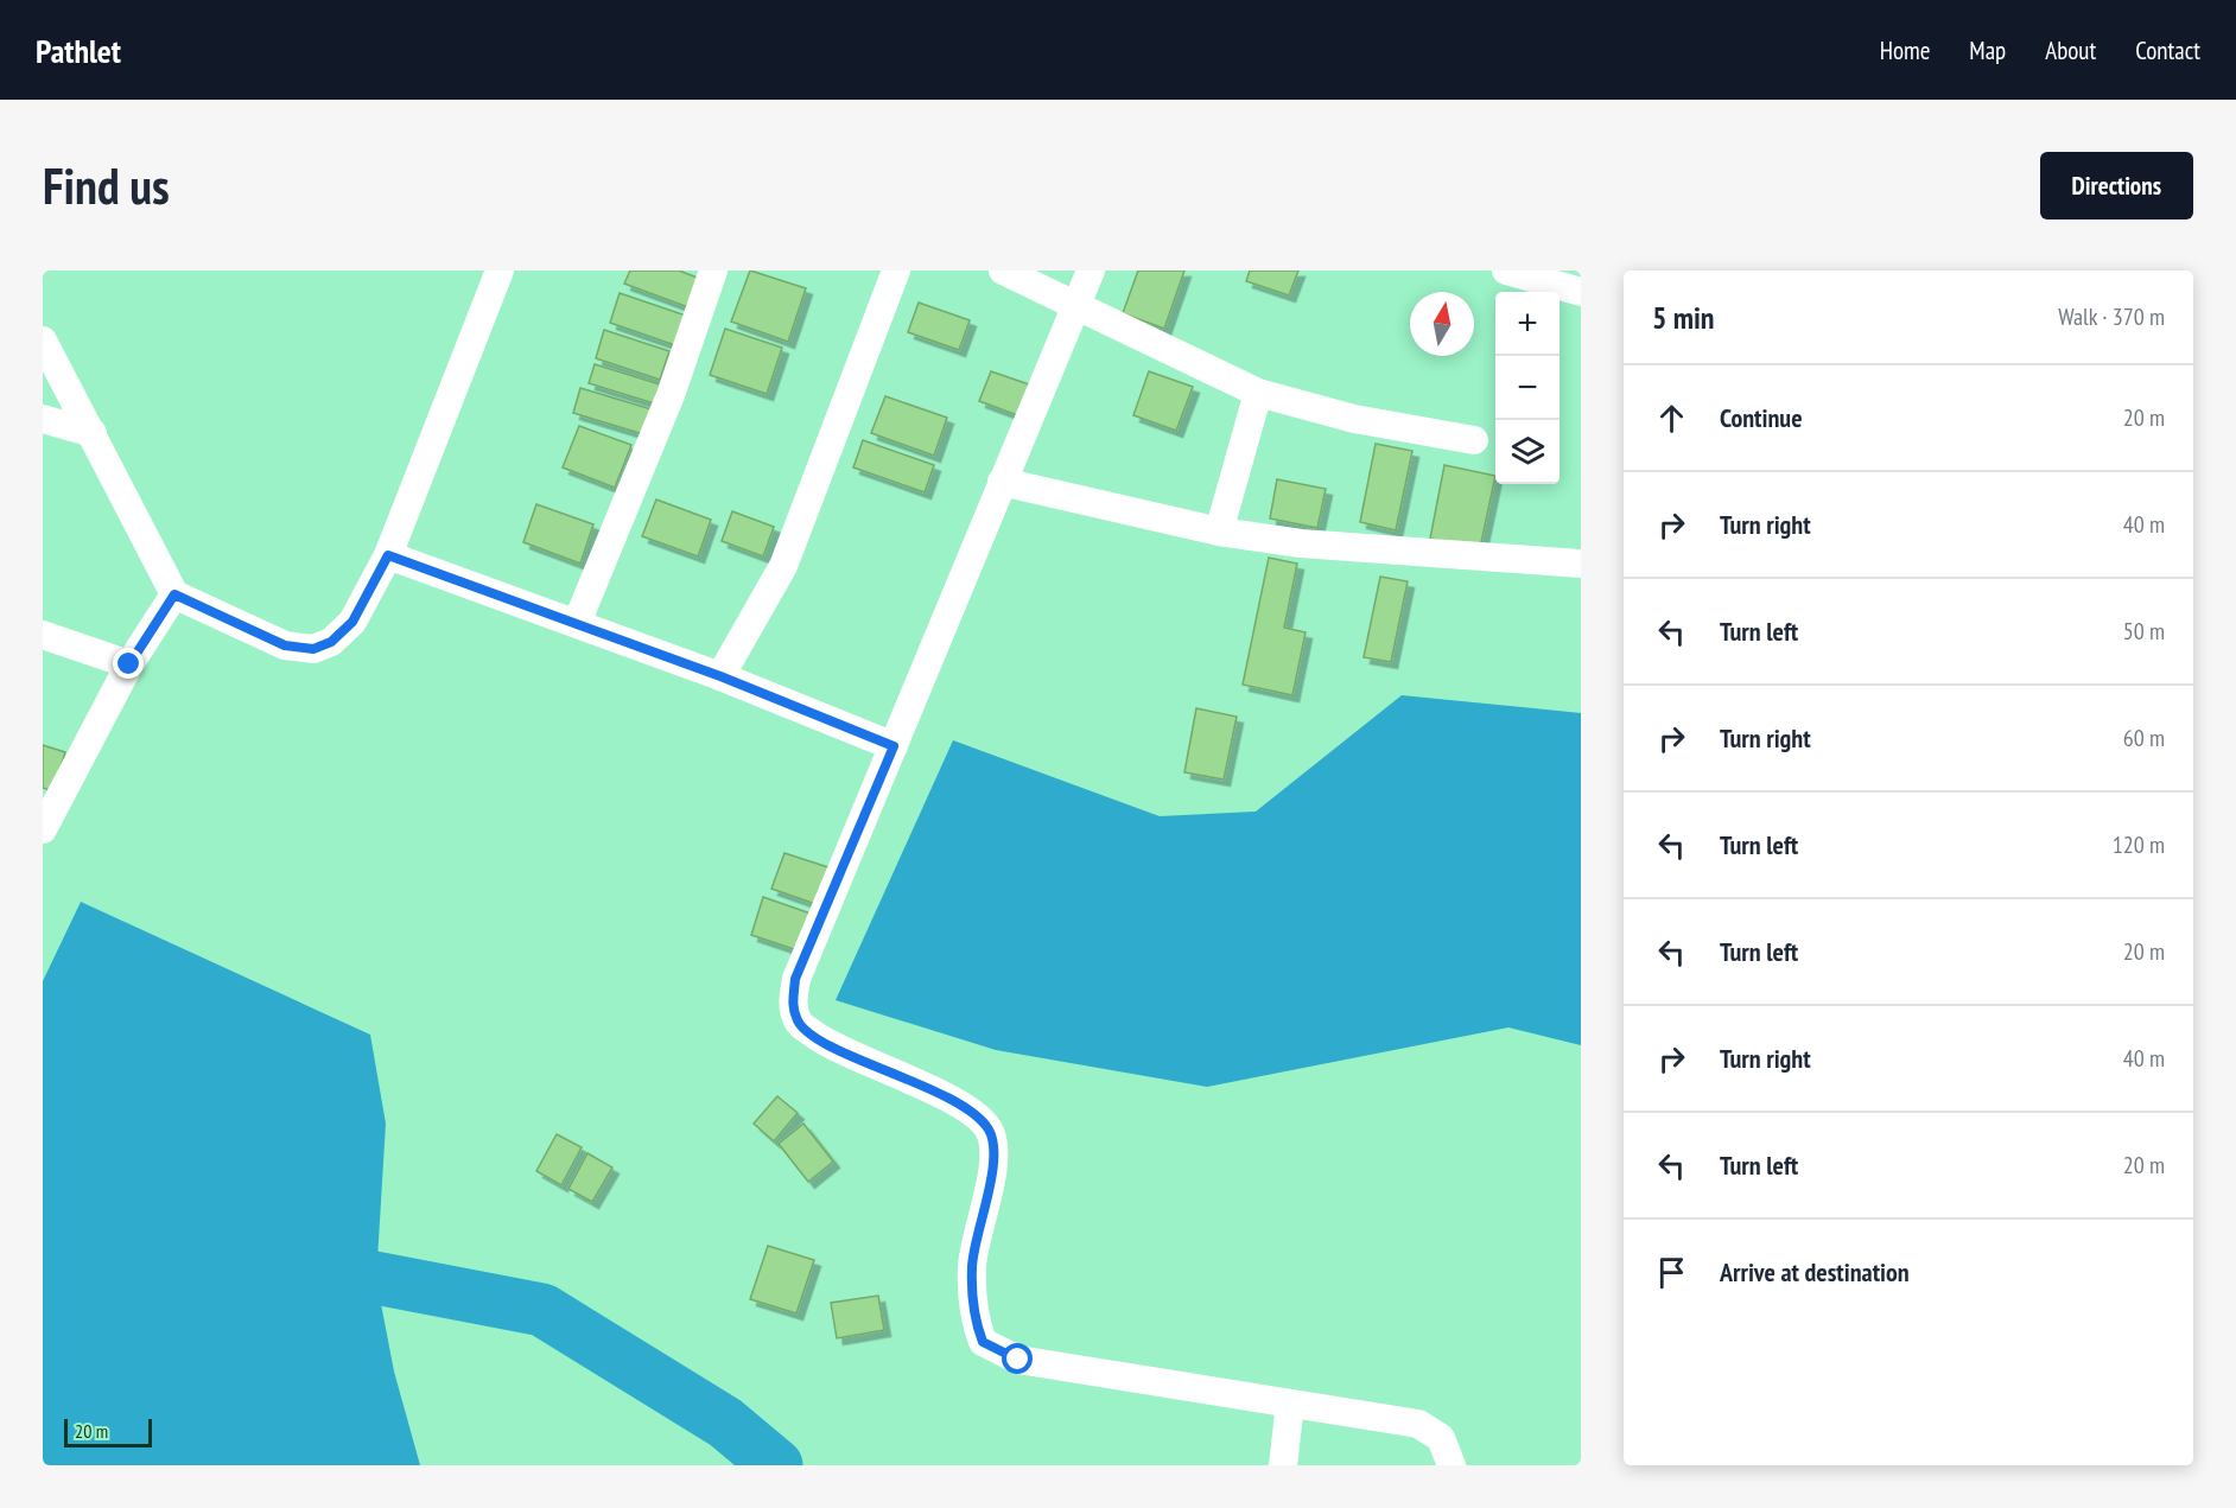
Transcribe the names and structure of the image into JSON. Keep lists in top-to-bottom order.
{
  "scale_bar": "20 m",
  "north": "top",
  "page": {
    "header": "Pathlet",
    "nav": [
      "Home",
      "Map",
      "About",
      "Contact"
    ],
    "buttons": "Directions",
    "title": "Find us",
    "heading": ["5 min", "Walk · 370 m"],
    "map_buttons": ["+", "−"],
    "list": [
      ["Continue", "20 m"],
      ["Turn right", "40 m"],
      ["Turn left", "50 m"],
      ["Turn right", "60 m"],
      ["Turn left", "120 m"],
      ["Turn left", "20 m"],
      ["Turn right", "40 m"],
      ["Turn left", "20 m"],
      "Arrive at destination"
    ],
    "scale": "20 m"
  }
}
